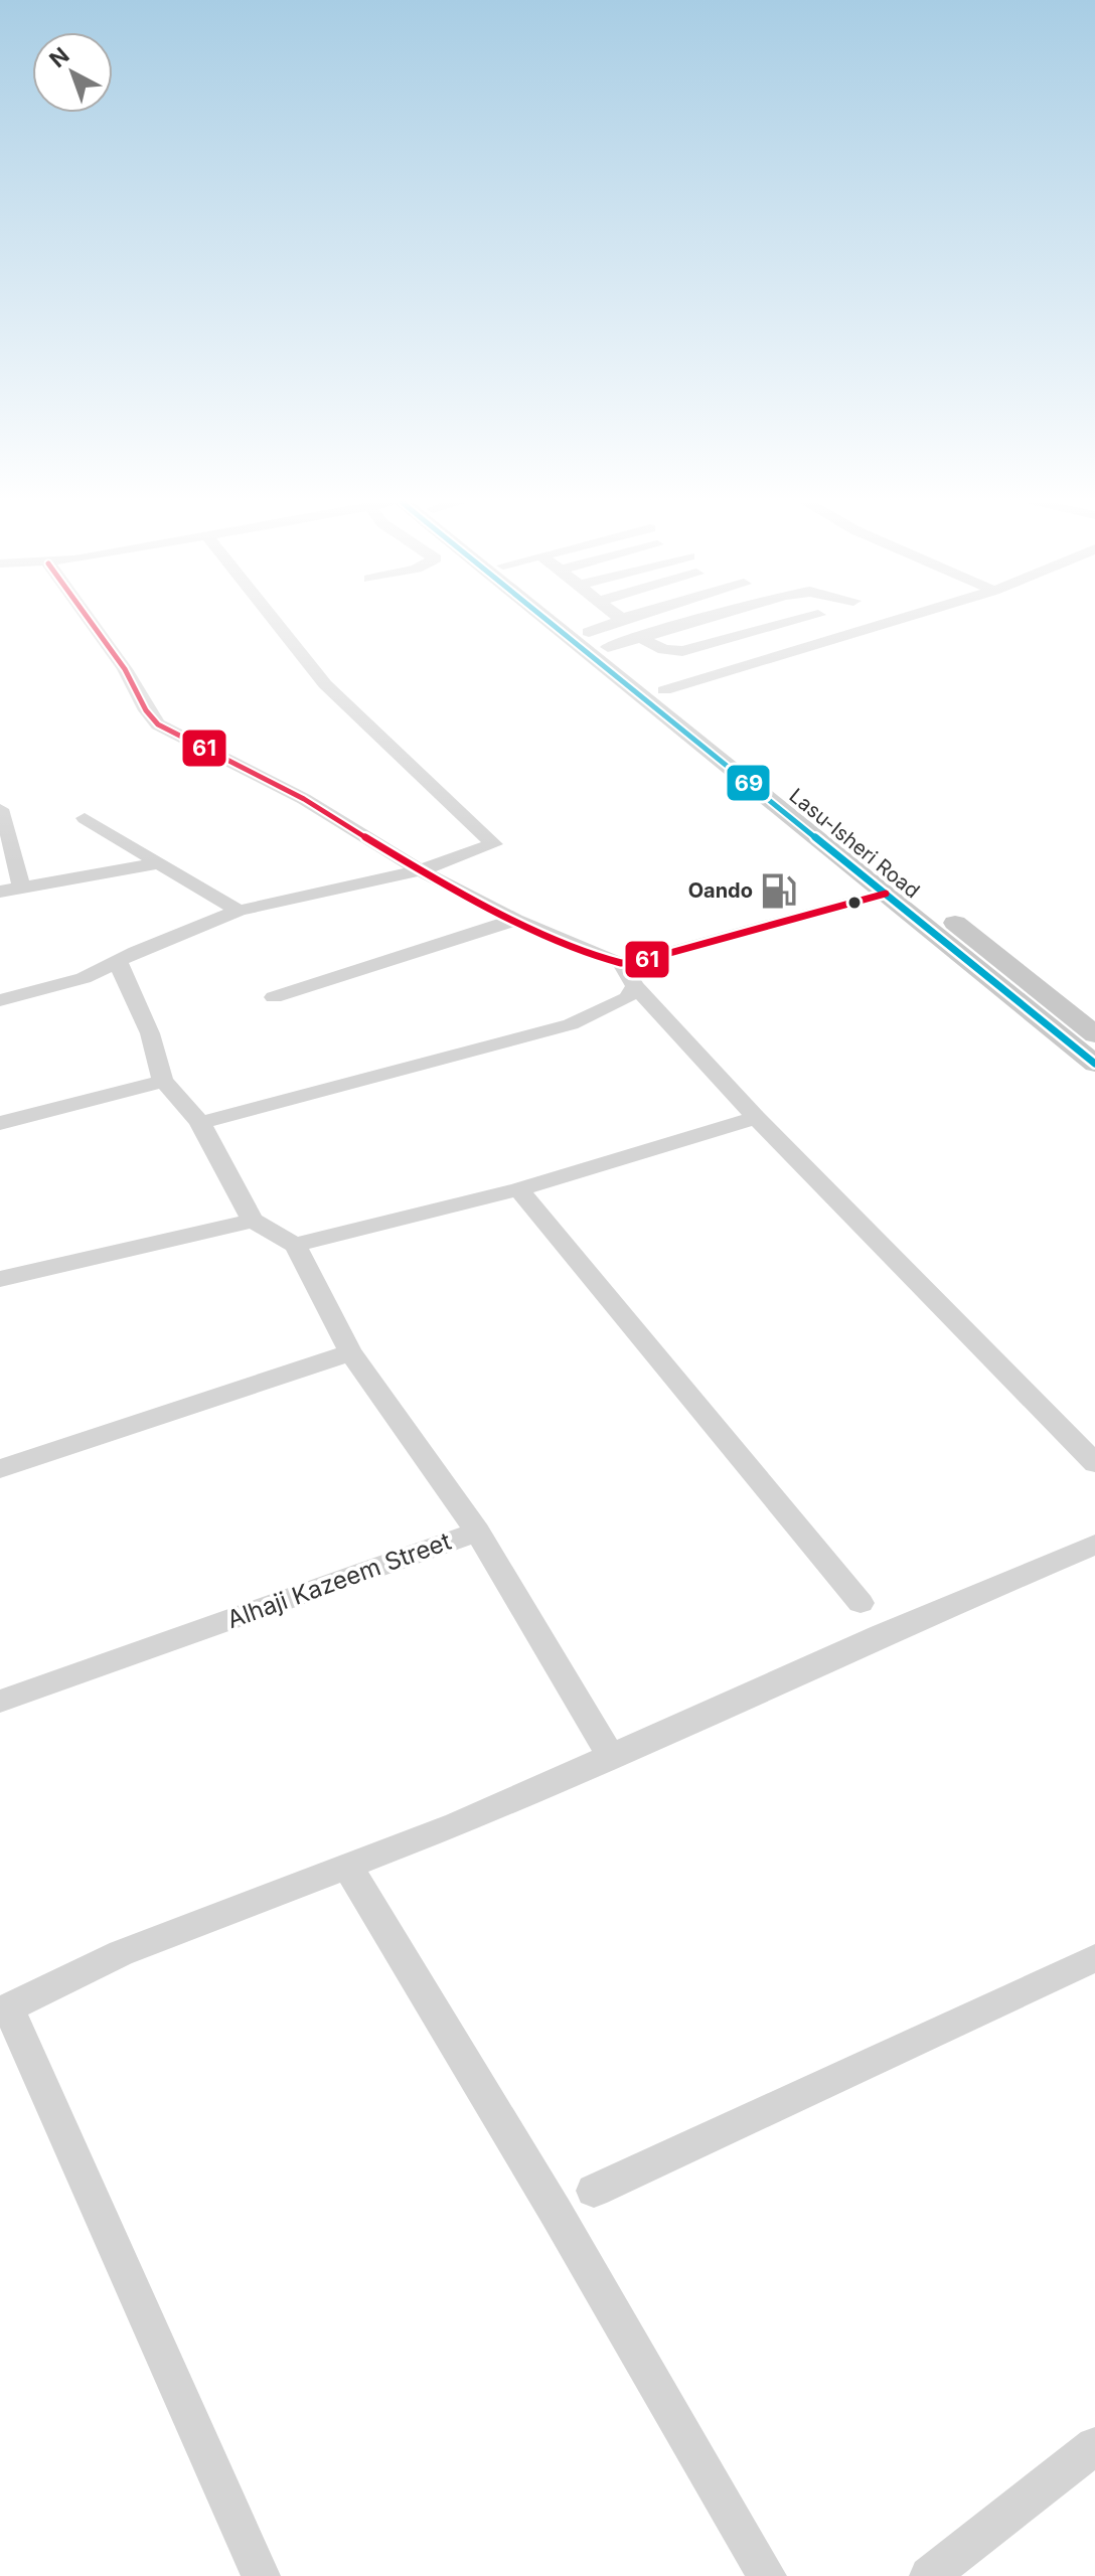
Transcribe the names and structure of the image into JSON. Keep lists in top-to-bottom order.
{
  "streets": {
    "main road": ["Lasu-Isheri Road"],
    "street": ["Alhaji Kazeem Street"]
  },
  "places": {
    "fuel station": ["Oando"]
  },
  "lines": ["transit line 69", "transit line 61"],
  "north": "top left"
}
